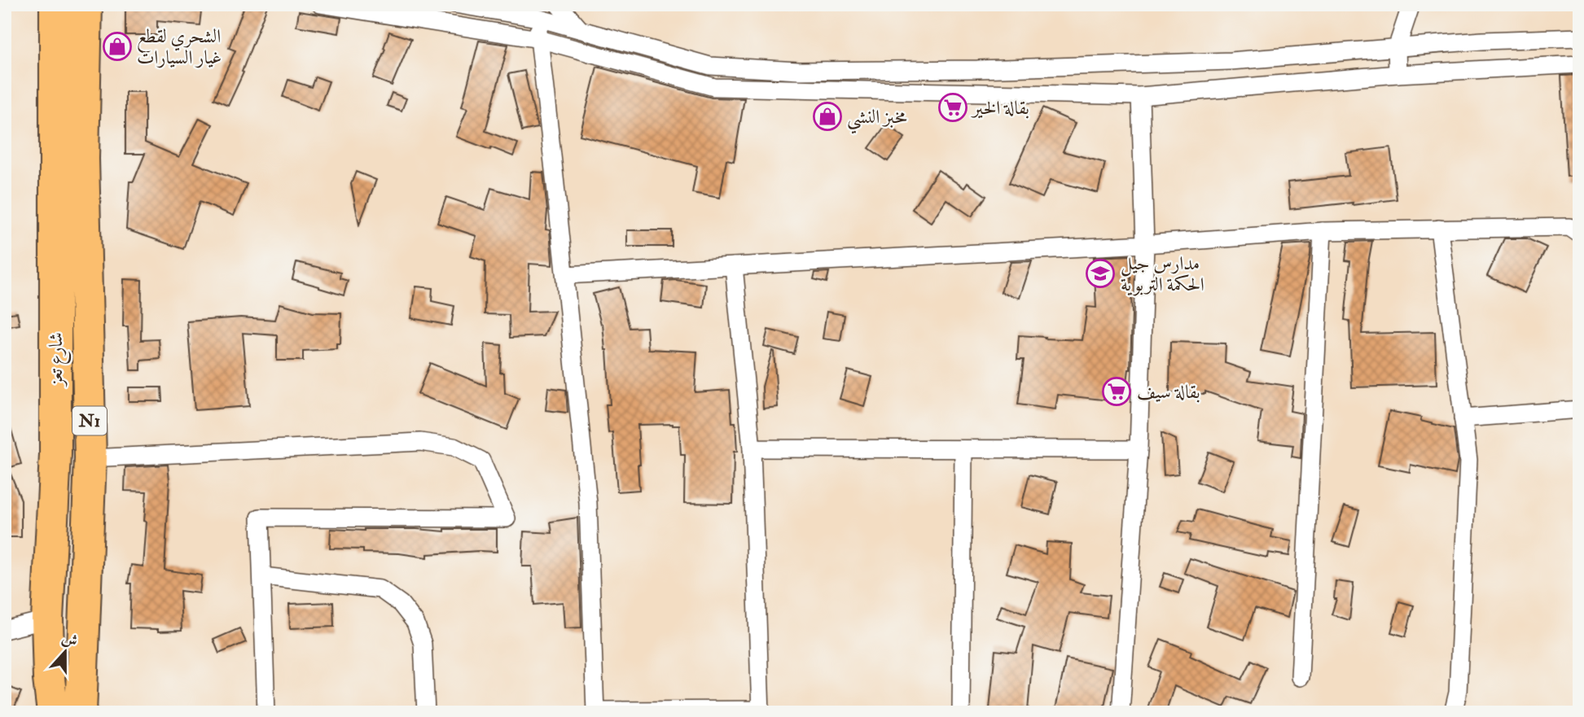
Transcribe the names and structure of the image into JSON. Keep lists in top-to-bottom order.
{
  "streets": {
    "highway": ["شارع تعز", "N1"]
  },
  "crossings": [
    ["شارع تعز", "N1"]
  ],
  "places": {
    "shop": ["الشحري لقطع غيار السيارات", "مخبز النشي"],
    "supermarket": ["بقالة الخير", "بقالة سيف"],
    "school or university": ["مدارس جيل الحكمة التربوية"]
  },
  "north": "top"
}
